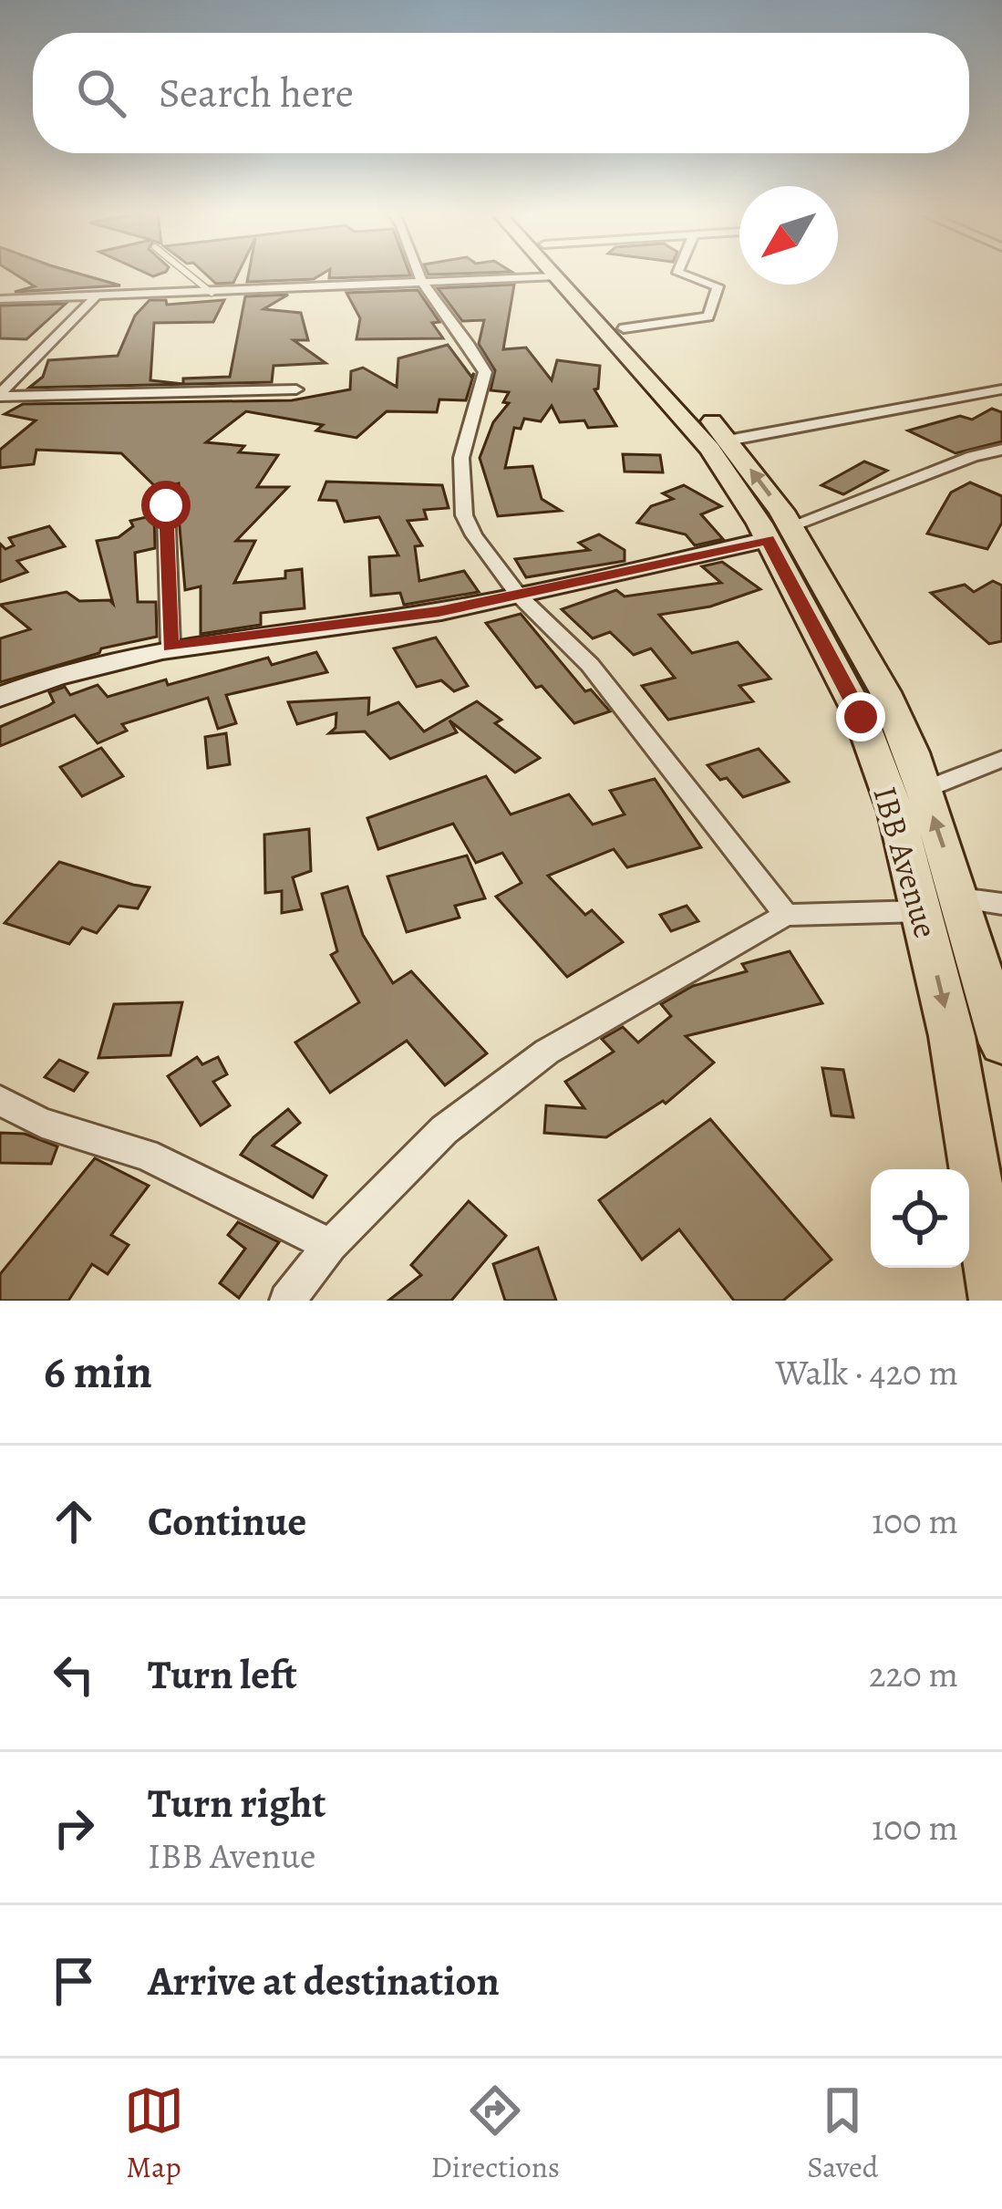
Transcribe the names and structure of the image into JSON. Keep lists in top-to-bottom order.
{
  "streets": {
    "main road": ["IBB Avenue"]
  },
  "north": "bottom left",
  "page": {
    "search": "Search here",
    "heading": ["6 min", "Walk · 420 m"],
    "list": [
      ["Continue", "100 m"],
      ["Turn left", "220 m"],
      ["Turn right", "IBB Avenue", "100 m"],
      "Arrive at destination"
    ],
    "nav": ["Map", "Directions", "Saved"]
  }
}
